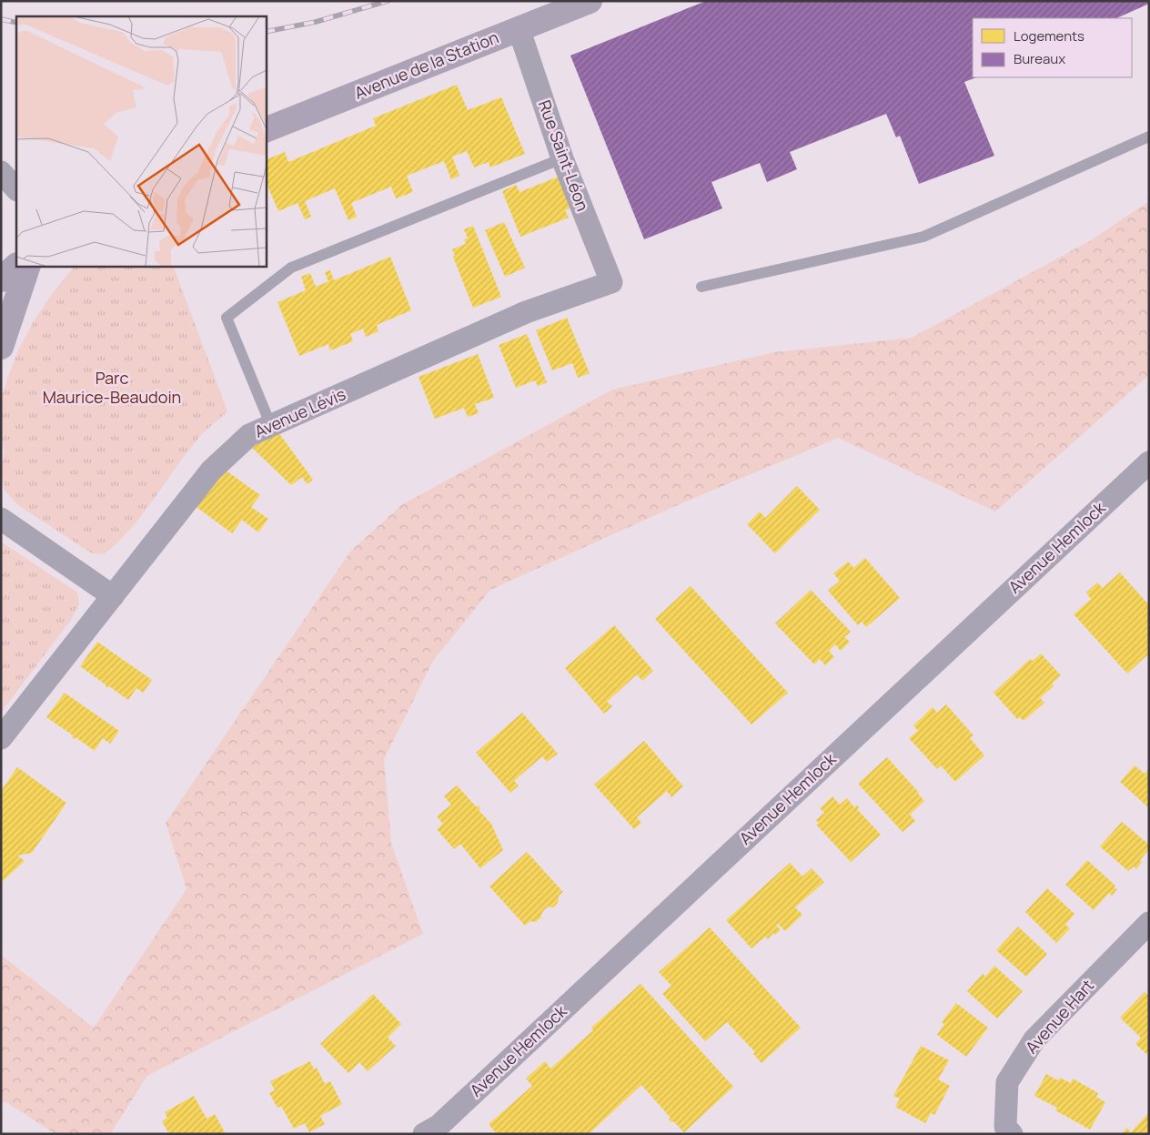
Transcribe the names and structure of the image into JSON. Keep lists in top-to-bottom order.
{
  "streets": {
    "main road": ["Avenue de la Station"],
    "street": [
      "Rue Saint-Léon",
      "Avenue Lévis",
      "Avenue Hemlock",
      "Avenue Hart"
    ]
  },
  "crossings": [
    ["Avenue de la Station", "Rue Saint-Léon"],
    ["Rue Saint-Léon", "Avenue Lévis"]
  ],
  "parks": ["Parc Maurice-Beaudoin"],
  "legend": ["Logements", "Bureaux"]
}
